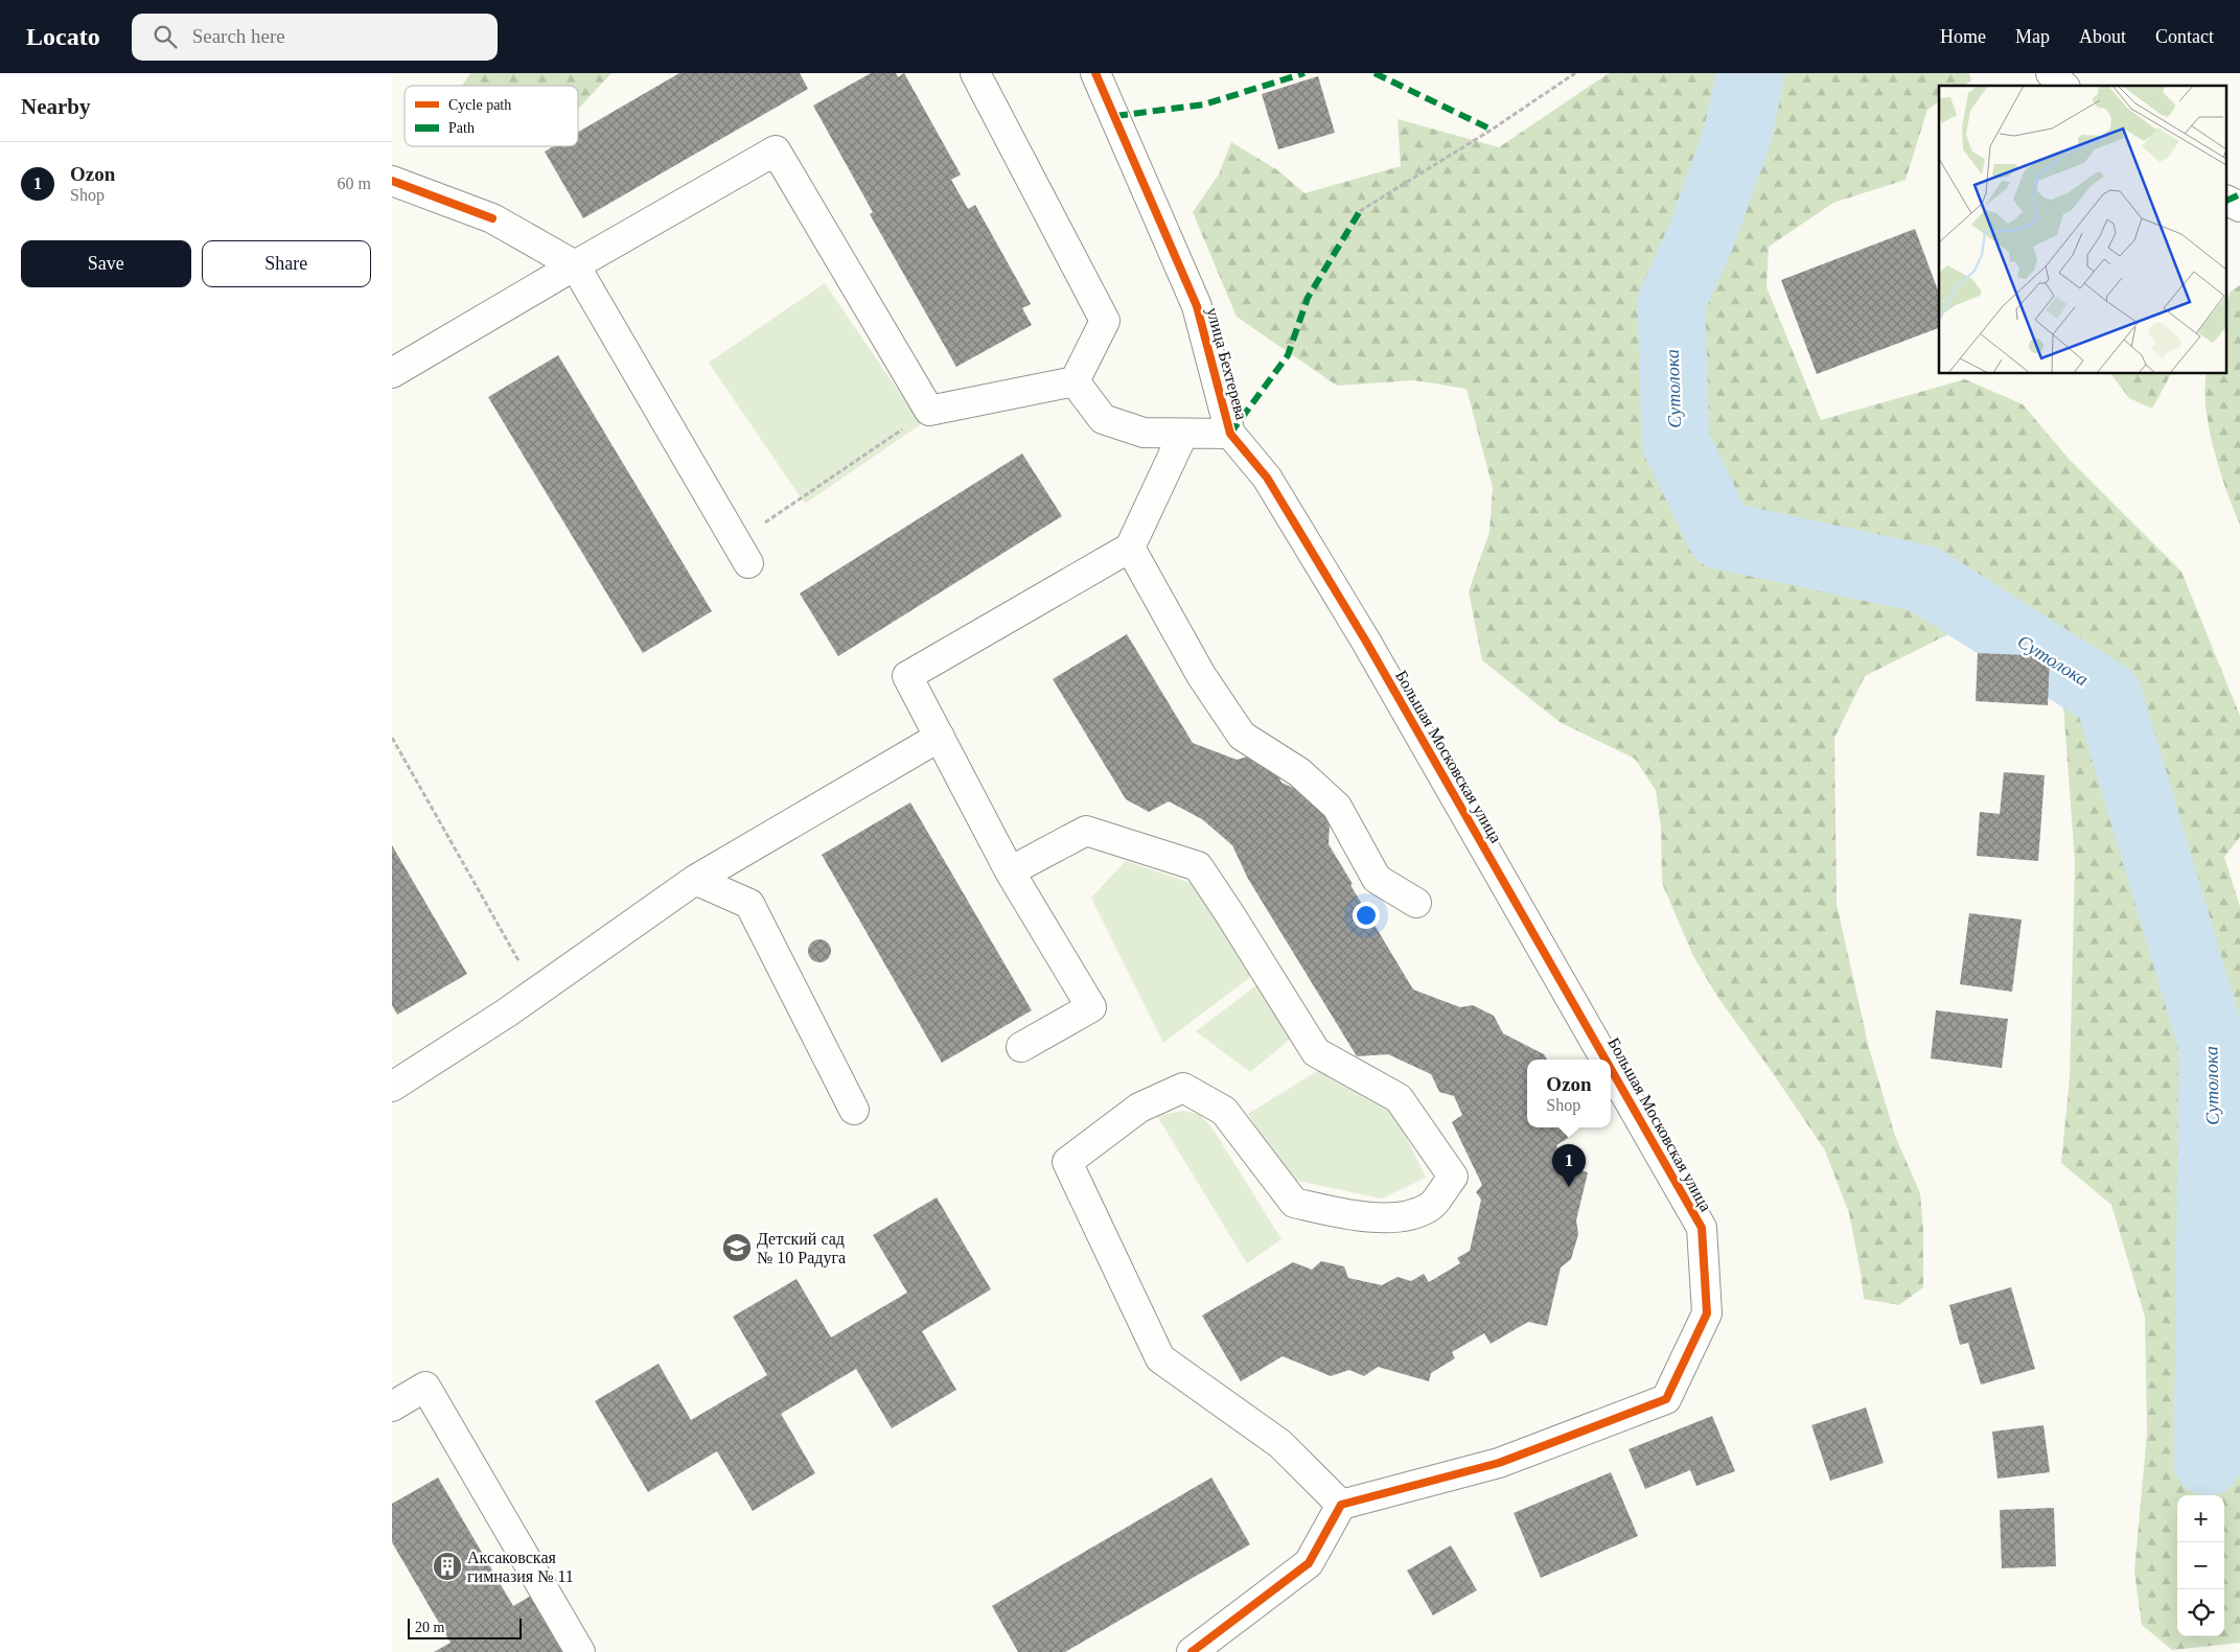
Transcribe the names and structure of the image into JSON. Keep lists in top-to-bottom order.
{
  "streets": {
    "street": ["улица Бехтерева", "Большая Московская улица"]
  },
  "crossings": [
    ["улица Бехтерева", "Большая Московская улица"]
  ],
  "water": ["Сутолока"],
  "places": {
    "school or university": ["Детский сад № 10 Радуга"],
    "building": ["Аксаковская гимназия № 11"]
  },
  "legend": ["Cycle path", "Path"],
  "scale_bar": "20 m",
  "page": {
    "header": "Locato",
    "search": "Search here",
    "nav": [
      "Home",
      "Map",
      "About",
      "Contact"
    ],
    "heading": "Nearby",
    "list": [
      {
        "mark": "1",
        "name": "Ozon",
        "note": "Shop",
        "value": "60 m"
      }
    ],
    "buttons": ["Save", "Share"],
    "popup": ["Ozon", "Shop"],
    "pins": "1",
    "map_buttons": ["+", "−"],
    "scale": "20 m"
  }
}
